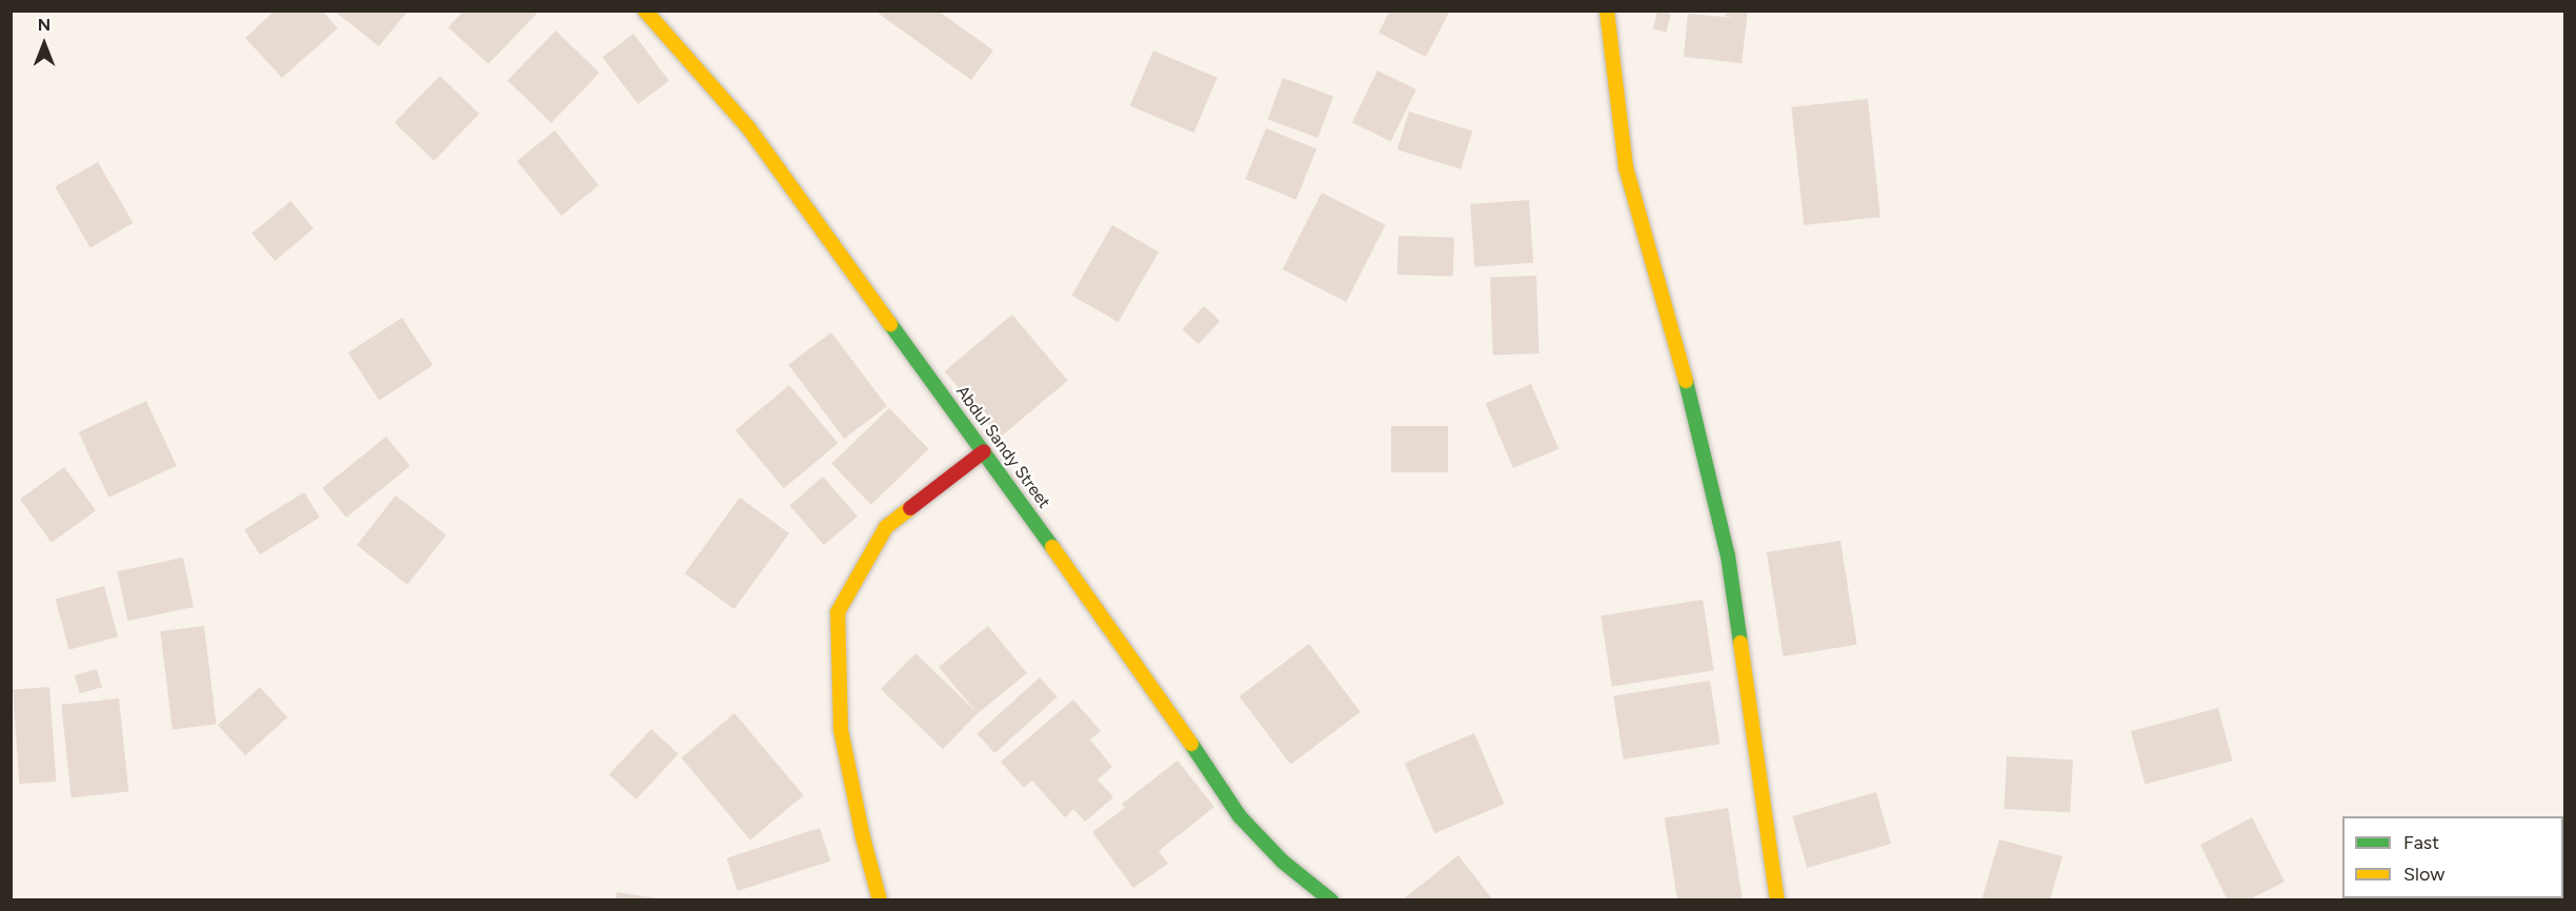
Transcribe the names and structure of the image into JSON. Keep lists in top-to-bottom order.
{
  "streets": {
    "street": ["Abdul Sandy Street"]
  },
  "legend": ["Fast", "Slow"],
  "north": "top"
}
